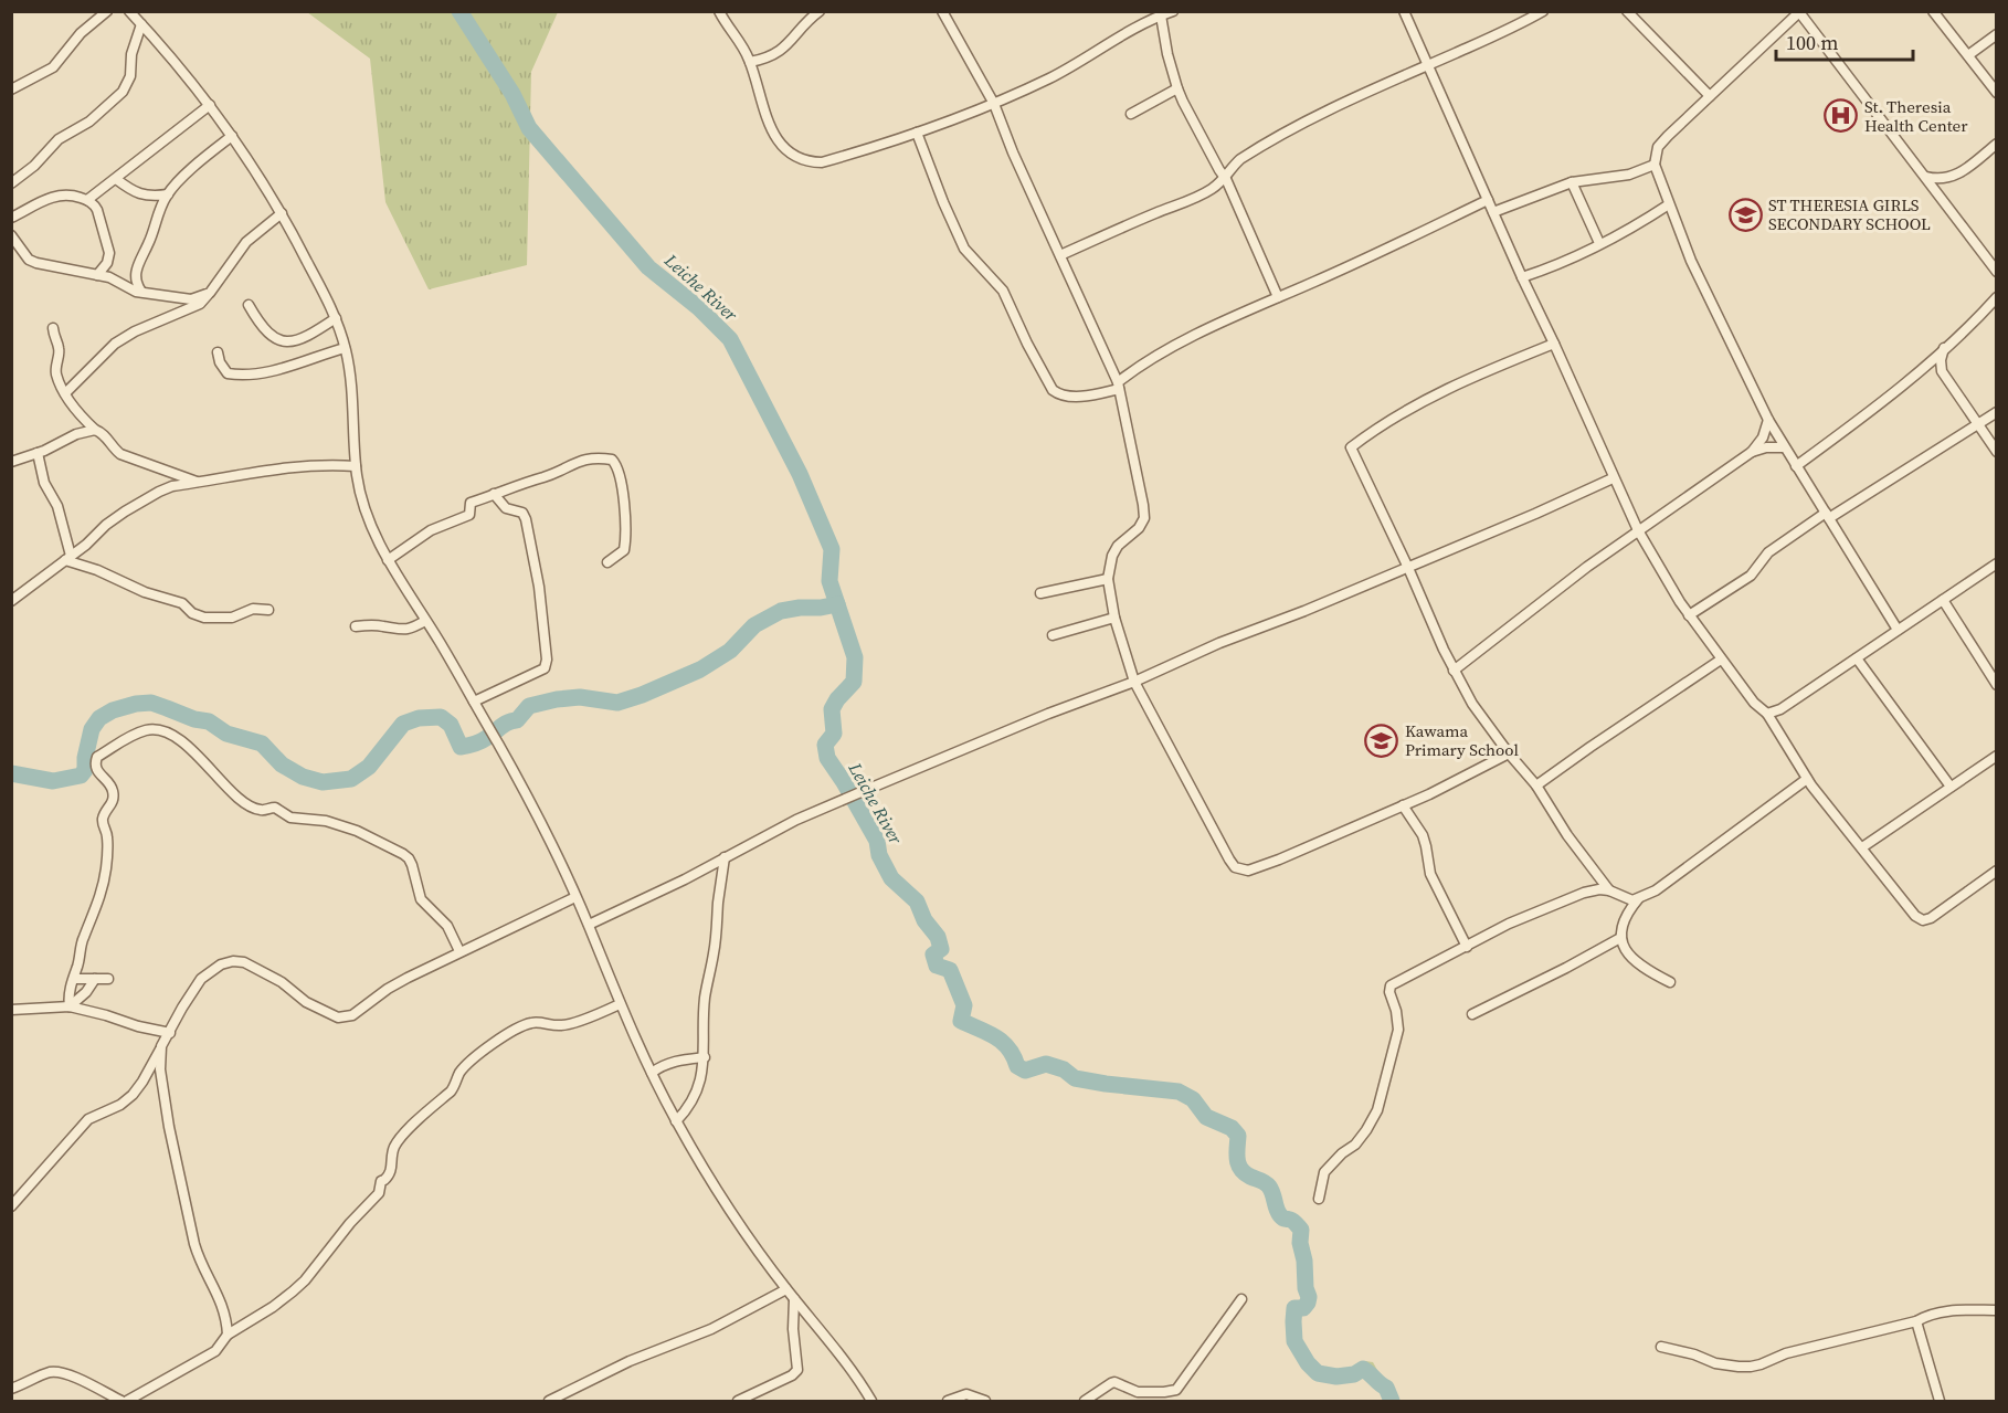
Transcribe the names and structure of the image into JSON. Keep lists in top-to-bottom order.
{
  "water": ["Leiche River"],
  "places": {
    "hospital": ["St. Theresia Health Center"],
    "school or university": ["ST THERESIA GIRLS SECONDARY SCHOOL", "Kawama Primary School"]
  },
  "scale_bar": "100 m"
}
